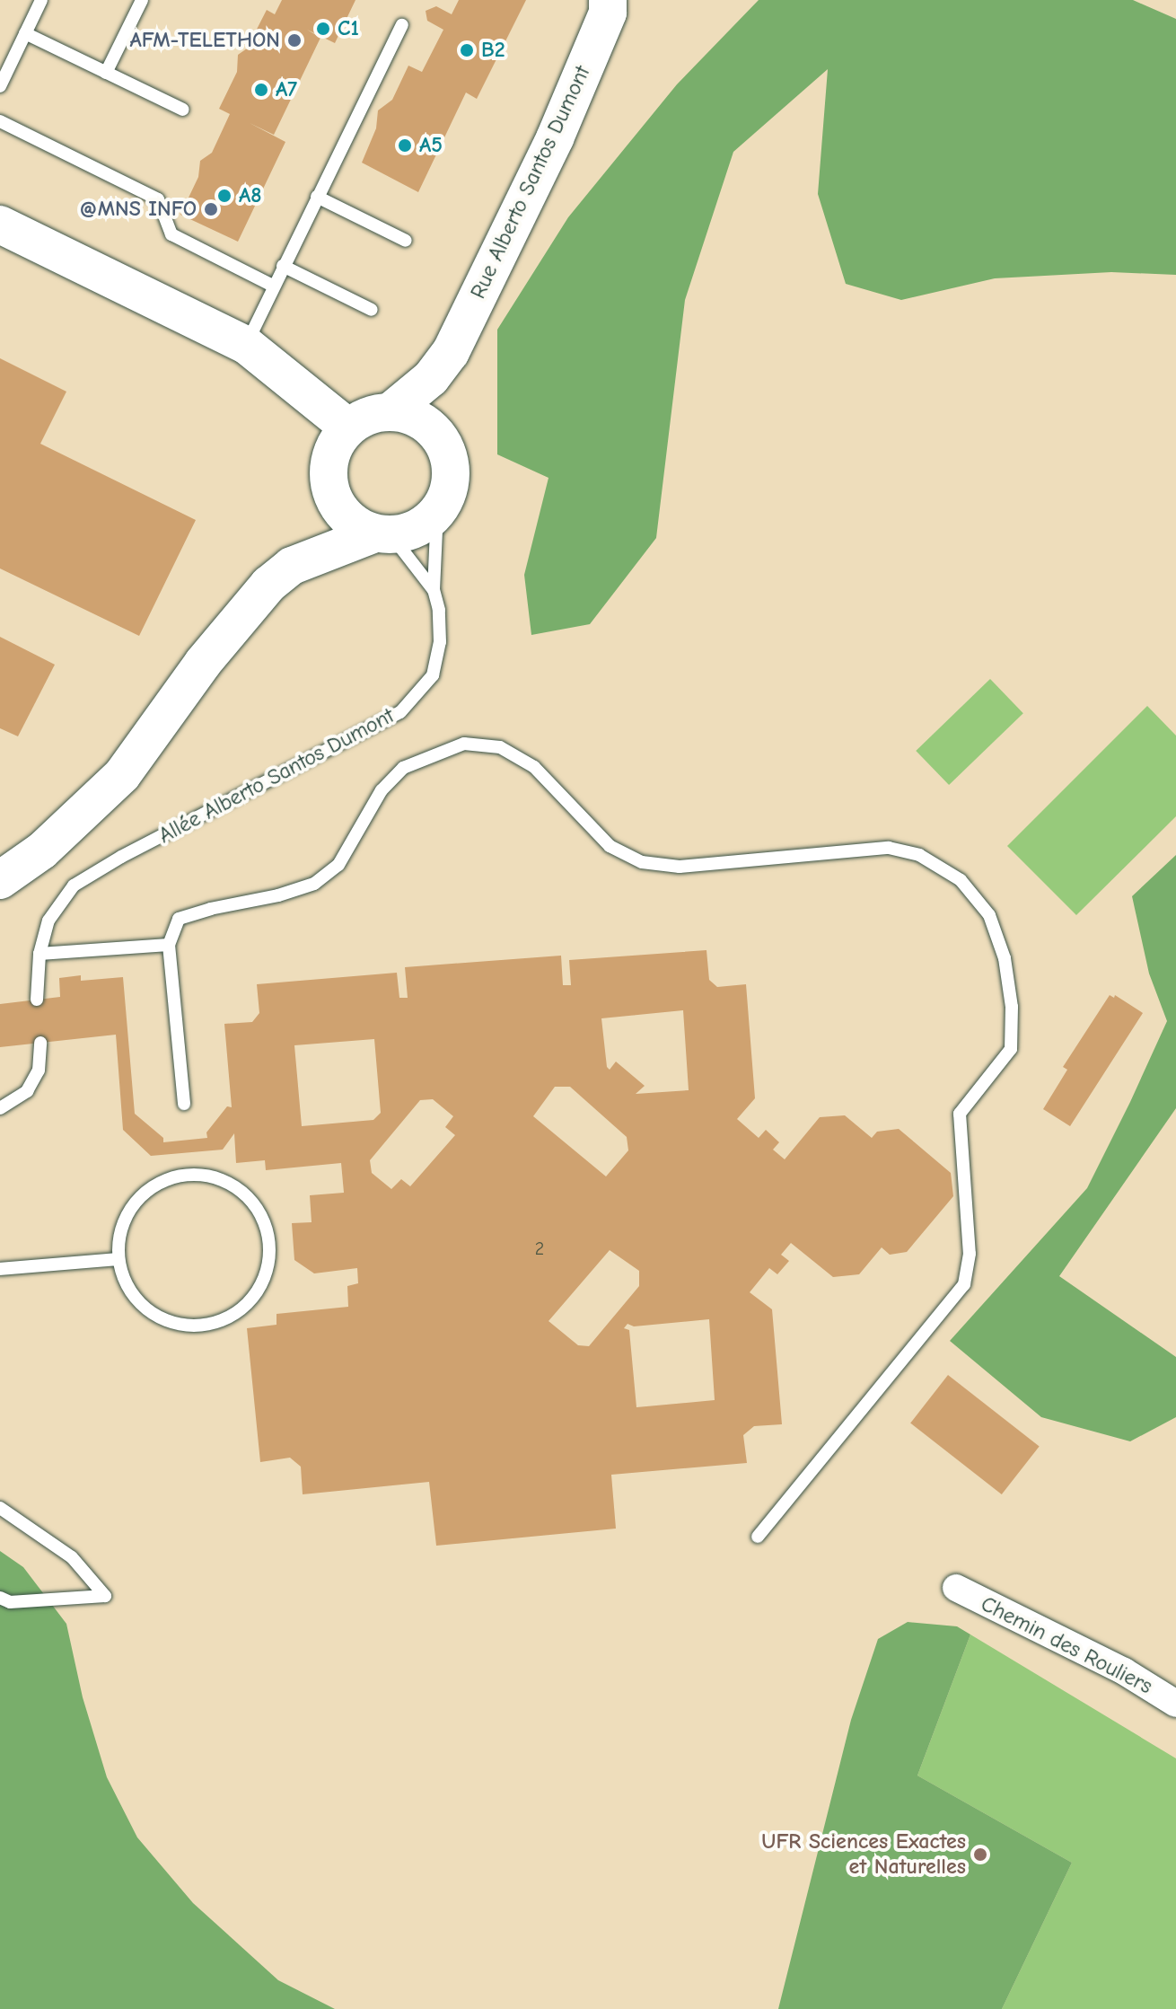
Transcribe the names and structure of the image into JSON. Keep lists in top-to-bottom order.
{
  "streets": {
    "street": ["Rue Alberto Santos Dumont", "Chemin des Rouliers"],
    "lane": ["Allée Alberto Santos Dumont"]
  },
  "crossings": [
    ["Rue Alberto Santos Dumont", "Allée Alberto Santos Dumont"]
  ],
  "places": [
    "C1",
    "AFM-TELETHON",
    "B2",
    "A7",
    "A5",
    "A8",
    "@MNS INFO",
    "UFR Sciences Exactes et Naturelles"
  ],
  "house_numbers": ["2"]
}
